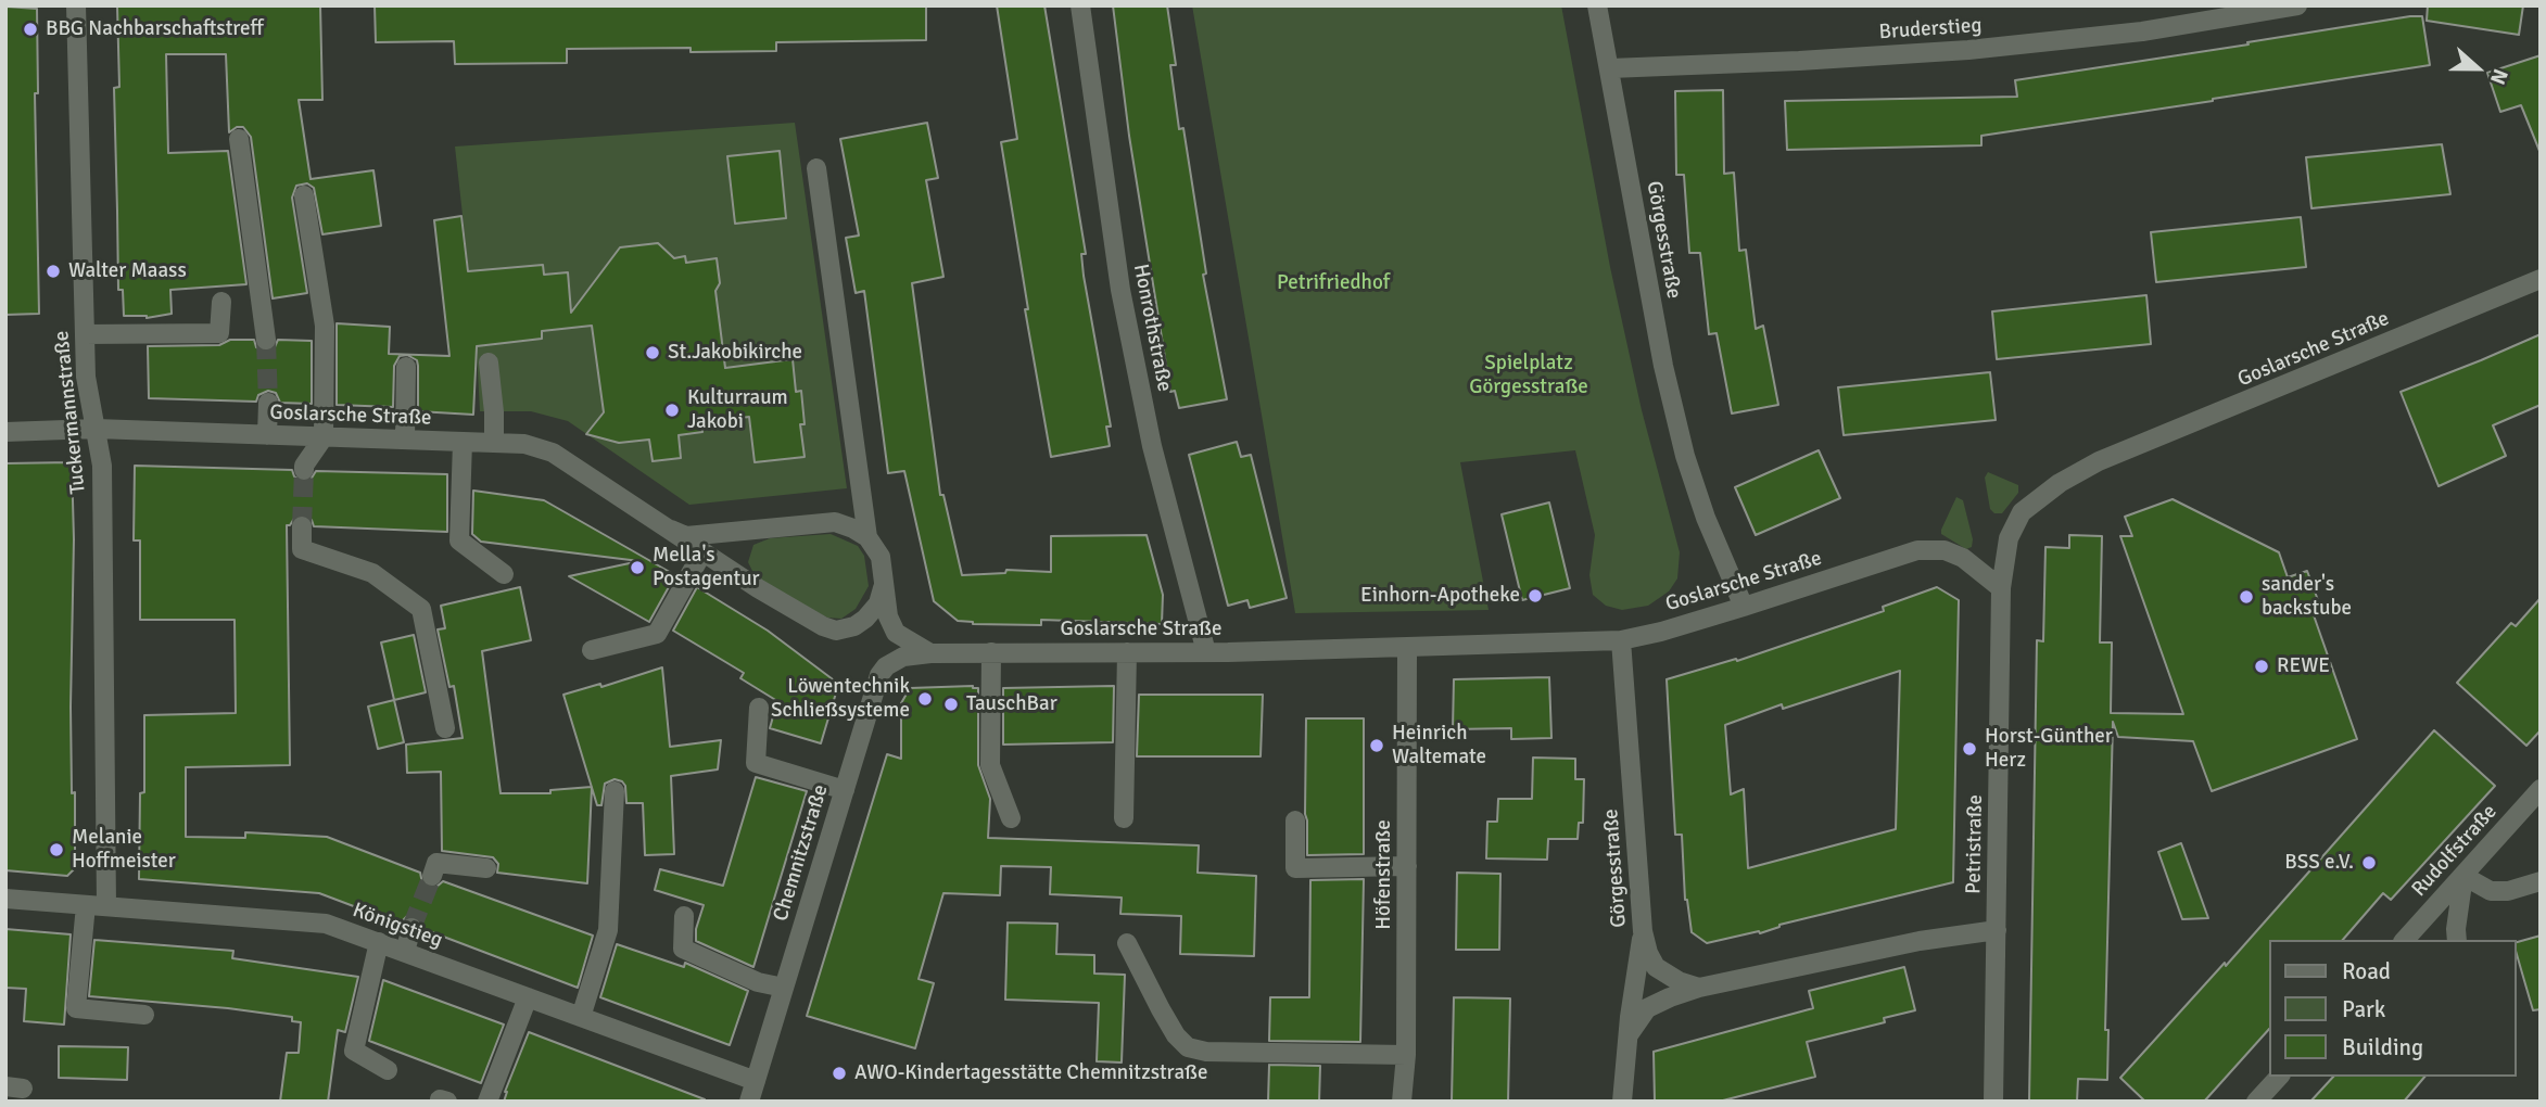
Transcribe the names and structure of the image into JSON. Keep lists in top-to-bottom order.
{
  "streets": {
    "street": [
      "Bruderstieg",
      "Görgesstraße",
      "Honrothstraße",
      "Goslarsche Straße",
      "Tuckermannstraße",
      "Petristraße",
      "Rudolfstraße",
      "Chemnitzstraße",
      "Höfenstraße",
      "Königstieg"
    ]
  },
  "crossings": [
    ["Bruderstieg", "Görgesstraße"],
    ["Görgesstraße", "Goslarsche Straße"],
    ["Honrothstraße", "Goslarsche Straße"],
    ["Goslarsche Straße", "Tuckermannstraße"],
    ["Goslarsche Straße", "Petristraße"],
    ["Goslarsche Straße", "Chemnitzstraße"],
    ["Goslarsche Straße", "Höfenstraße"],
    ["Tuckermannstraße", "Königstieg"],
    ["Chemnitzstraße", "Königstieg"]
  ],
  "parks": ["Petrifriedhof", "Spielplatz Görgesstraße"],
  "places": [
    "BBG Nachbarschaftstreff",
    "Walter Maass",
    "St.Jakobikirche",
    "Kulturraum Jakobi",
    "Mella's Postagentur",
    "Einhorn-Apotheke",
    "sander's backstube",
    "REWE",
    "Löwentechnik Schließsysteme",
    "TauschBar",
    "Heinrich Waltemate",
    "Horst-Günther Herz",
    "Melanie Hoffmeister",
    "BSS e.V.",
    "AWO-Kindertagesstätte Chemnitzstraße"
  ],
  "legend": ["Road", "Park", "Building"],
  "north": "right"
}
